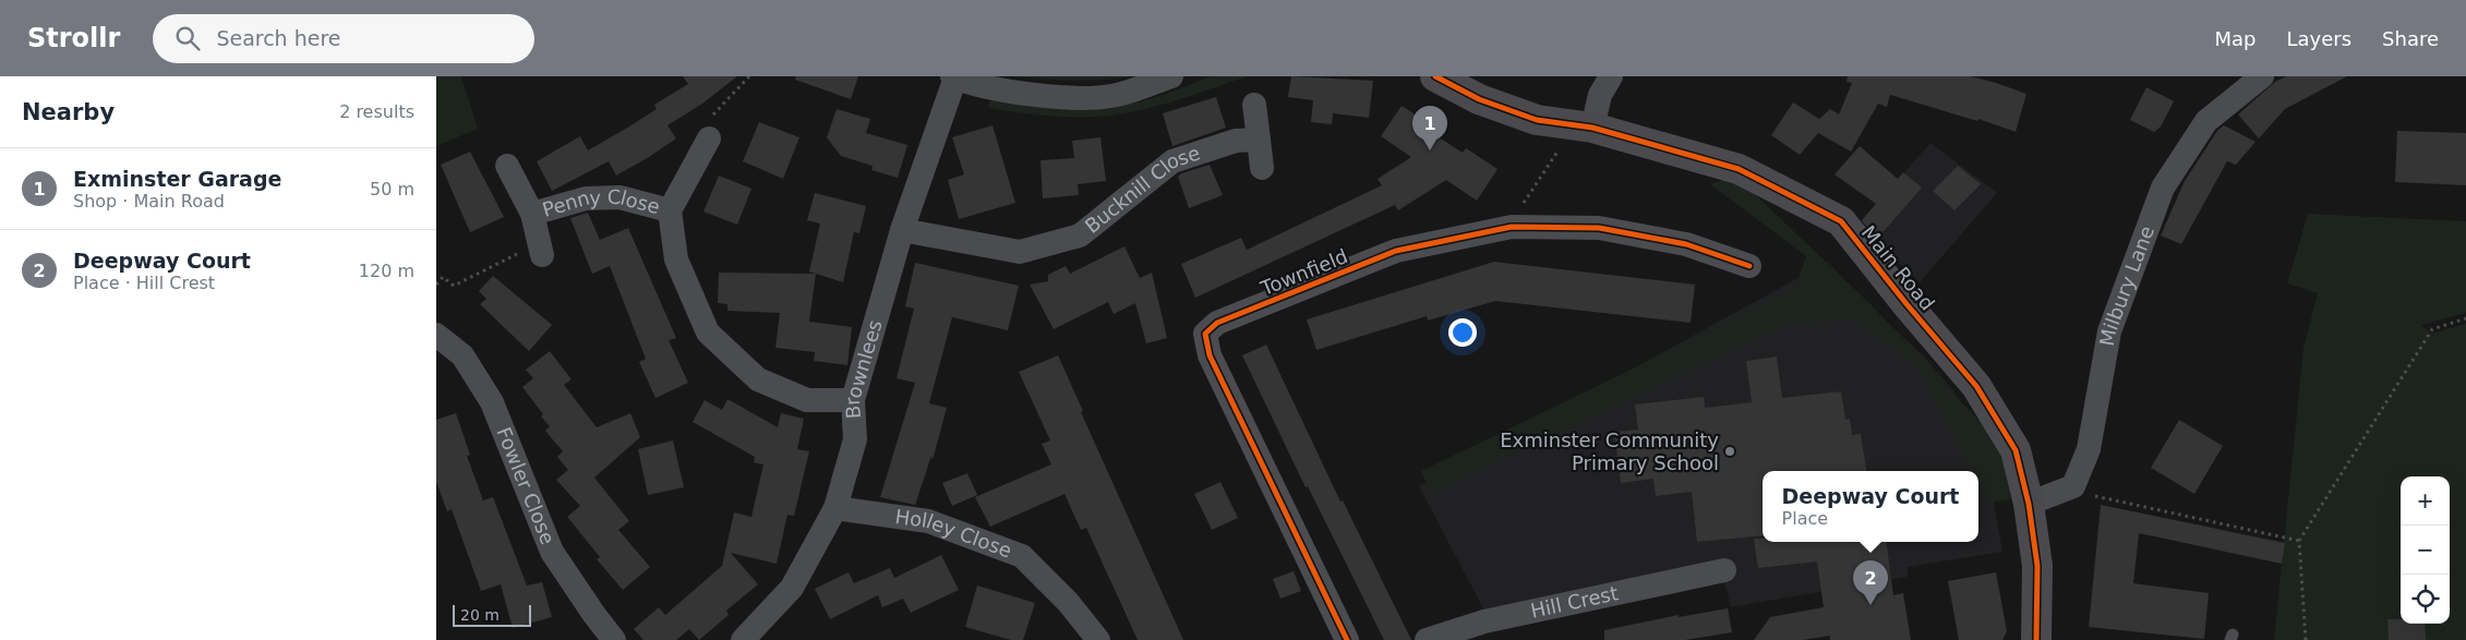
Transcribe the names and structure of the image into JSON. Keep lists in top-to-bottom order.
{
  "streets": {
    "street": [
      "Bucknill Close",
      "Penny Close",
      "Main Road",
      "Townfield",
      "Milbury Lane",
      "Brownlees",
      "Fowler Close",
      "Holley Close",
      "Hill Crest"
    ]
  },
  "crossings": [
    ["Bucknill Close", "Brownlees"],
    ["Penny Close", "Brownlees"],
    ["Brownlees", "Holley Close"]
  ],
  "places": ["Exminster Community Primary School"],
  "scale_bar": "20 m",
  "page": {
    "header": "Strollr",
    "search": "Search here",
    "nav": ["Map", "Layers", "Share"],
    "heading": ["Nearby", "2 results"],
    "pins": ["1", "2"],
    "list": [
      {
        "mark": "1",
        "name": "Exminster Garage",
        "note": "Shop · Main Road",
        "value": "50 m"
      },
      {
        "mark": "2",
        "name": "Deepway Court",
        "note": "Place · Hill Crest",
        "value": "120 m"
      }
    ],
    "popup": ["Deepway Court", "Place"],
    "map_buttons": ["+", "−"],
    "scale": "20 m"
  }
}
